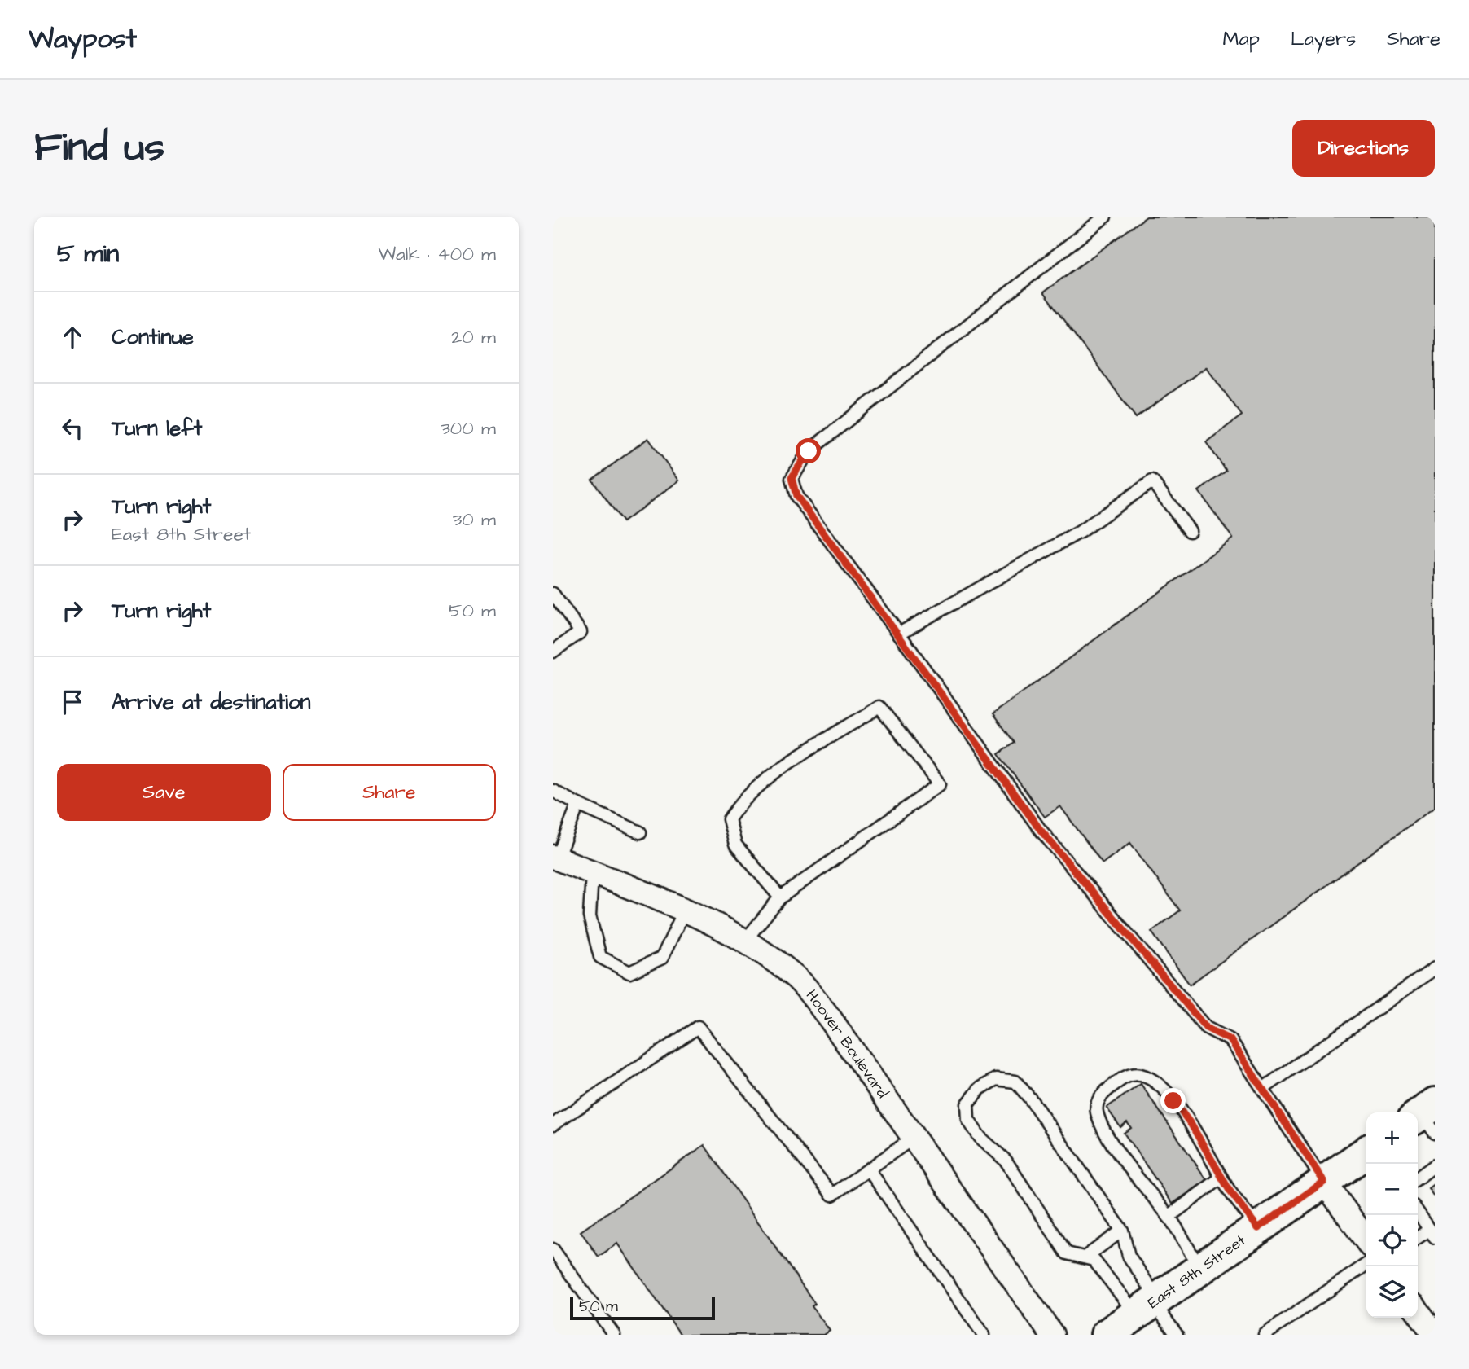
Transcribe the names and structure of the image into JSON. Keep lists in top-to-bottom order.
{
  "streets": {
    "main road": ["East 8th Street"],
    "street": ["Hoover Boulevard"]
  },
  "scale_bar": "50 m",
  "page": {
    "header": "Waypost",
    "nav": ["Map", "Layers", "Share"],
    "buttons": [
      "Directions",
      ["Save", "Share"]
    ],
    "title": "Find us",
    "heading": ["5 min", "Walk · 400 m"],
    "list": [
      ["Continue", "20 m"],
      ["Turn left", "300 m"],
      ["Turn right", "East 8th Street", "30 m"],
      ["Turn right", "50 m"],
      "Arrive at destination"
    ],
    "map_buttons": ["+", "−"],
    "scale": "50 m"
  }
}
